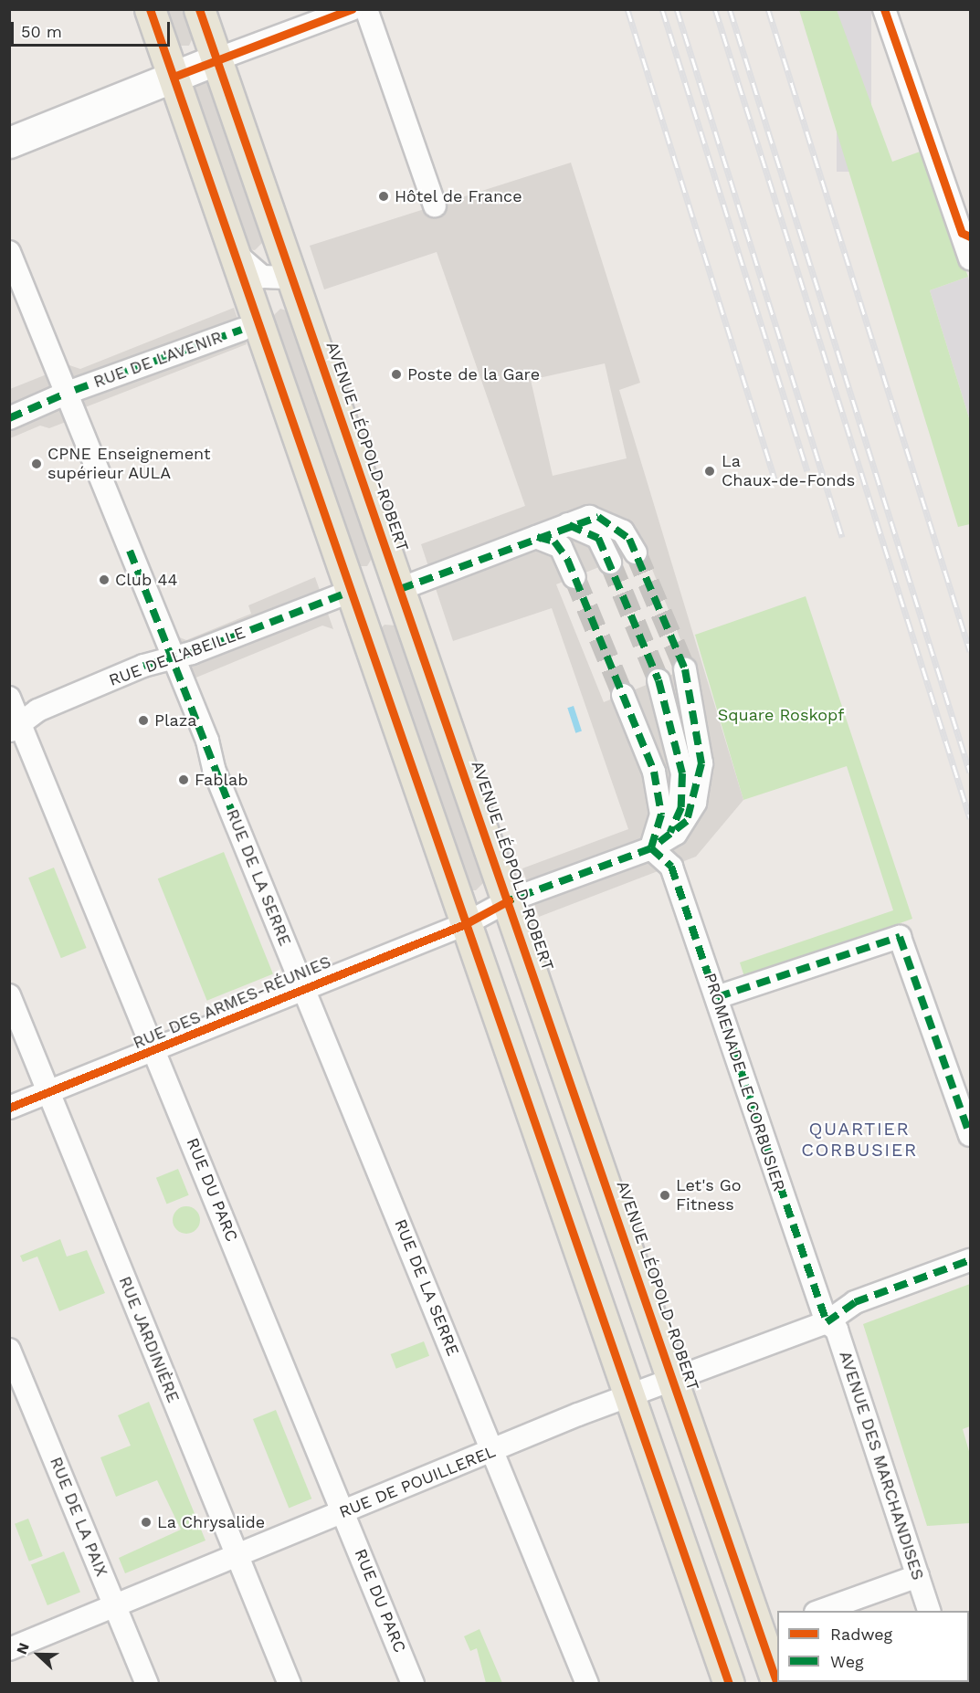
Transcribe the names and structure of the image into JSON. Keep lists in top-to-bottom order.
{
  "streets": {
    "main road": ["AVENUE LÉOPOLD-ROBERT"],
    "street": [
      "RUE DE L'AVENIR",
      "RUE DE L'ABEILLE",
      "RUE DE LA SERRE",
      "RUE DES ARMES-RÉUNIES",
      "PROMENADE LE CORBUSIER",
      "RUE DU PARC",
      "RUE JARDINIÈRE",
      "AVENUE DES MARCHANDISES",
      "RUE DE POUILLEREL",
      "RUE DE LA PAIX"
    ]
  },
  "crossings": [
    ["AVENUE LÉOPOLD-ROBERT", "RUE DE POUILLEREL"],
    ["RUE DE L'ABEILLE", "RUE DE LA SERRE"],
    ["RUE DE L'ABEILLE", "RUE DU PARC"],
    ["RUE DE LA SERRE", "RUE DES ARMES-RÉUNIES"],
    ["RUE DE LA SERRE", "RUE DE POUILLEREL"],
    ["RUE DES ARMES-RÉUNIES", "RUE DU PARC"],
    ["RUE DES ARMES-RÉUNIES", "RUE JARDINIÈRE"],
    ["PROMENADE LE CORBUSIER", "AVENUE DES MARCHANDISES"],
    ["PROMENADE LE CORBUSIER", "RUE DE POUILLEREL"],
    ["RUE DU PARC", "RUE DE POUILLEREL"],
    ["RUE JARDINIÈRE", "RUE DE POUILLEREL"],
    ["AVENUE DES MARCHANDISES", "RUE DE POUILLEREL"],
    ["RUE DE POUILLEREL", "RUE DE LA PAIX"]
  ],
  "districts": ["QUARTIER CORBUSIER"],
  "parks": ["Square Roskopf"],
  "places": [
    "Hôtel de France",
    "Poste de la Gare",
    "CPNE Enseignement supérieur AULA",
    "La Chaux-de-Fonds",
    "Club 44",
    "Plaza",
    "Fablab",
    "Let's Go Fitness",
    "La Chrysalide"
  ],
  "legend": ["Radweg", "Weg"],
  "scale_bar": "50 m",
  "north": "left"
}
